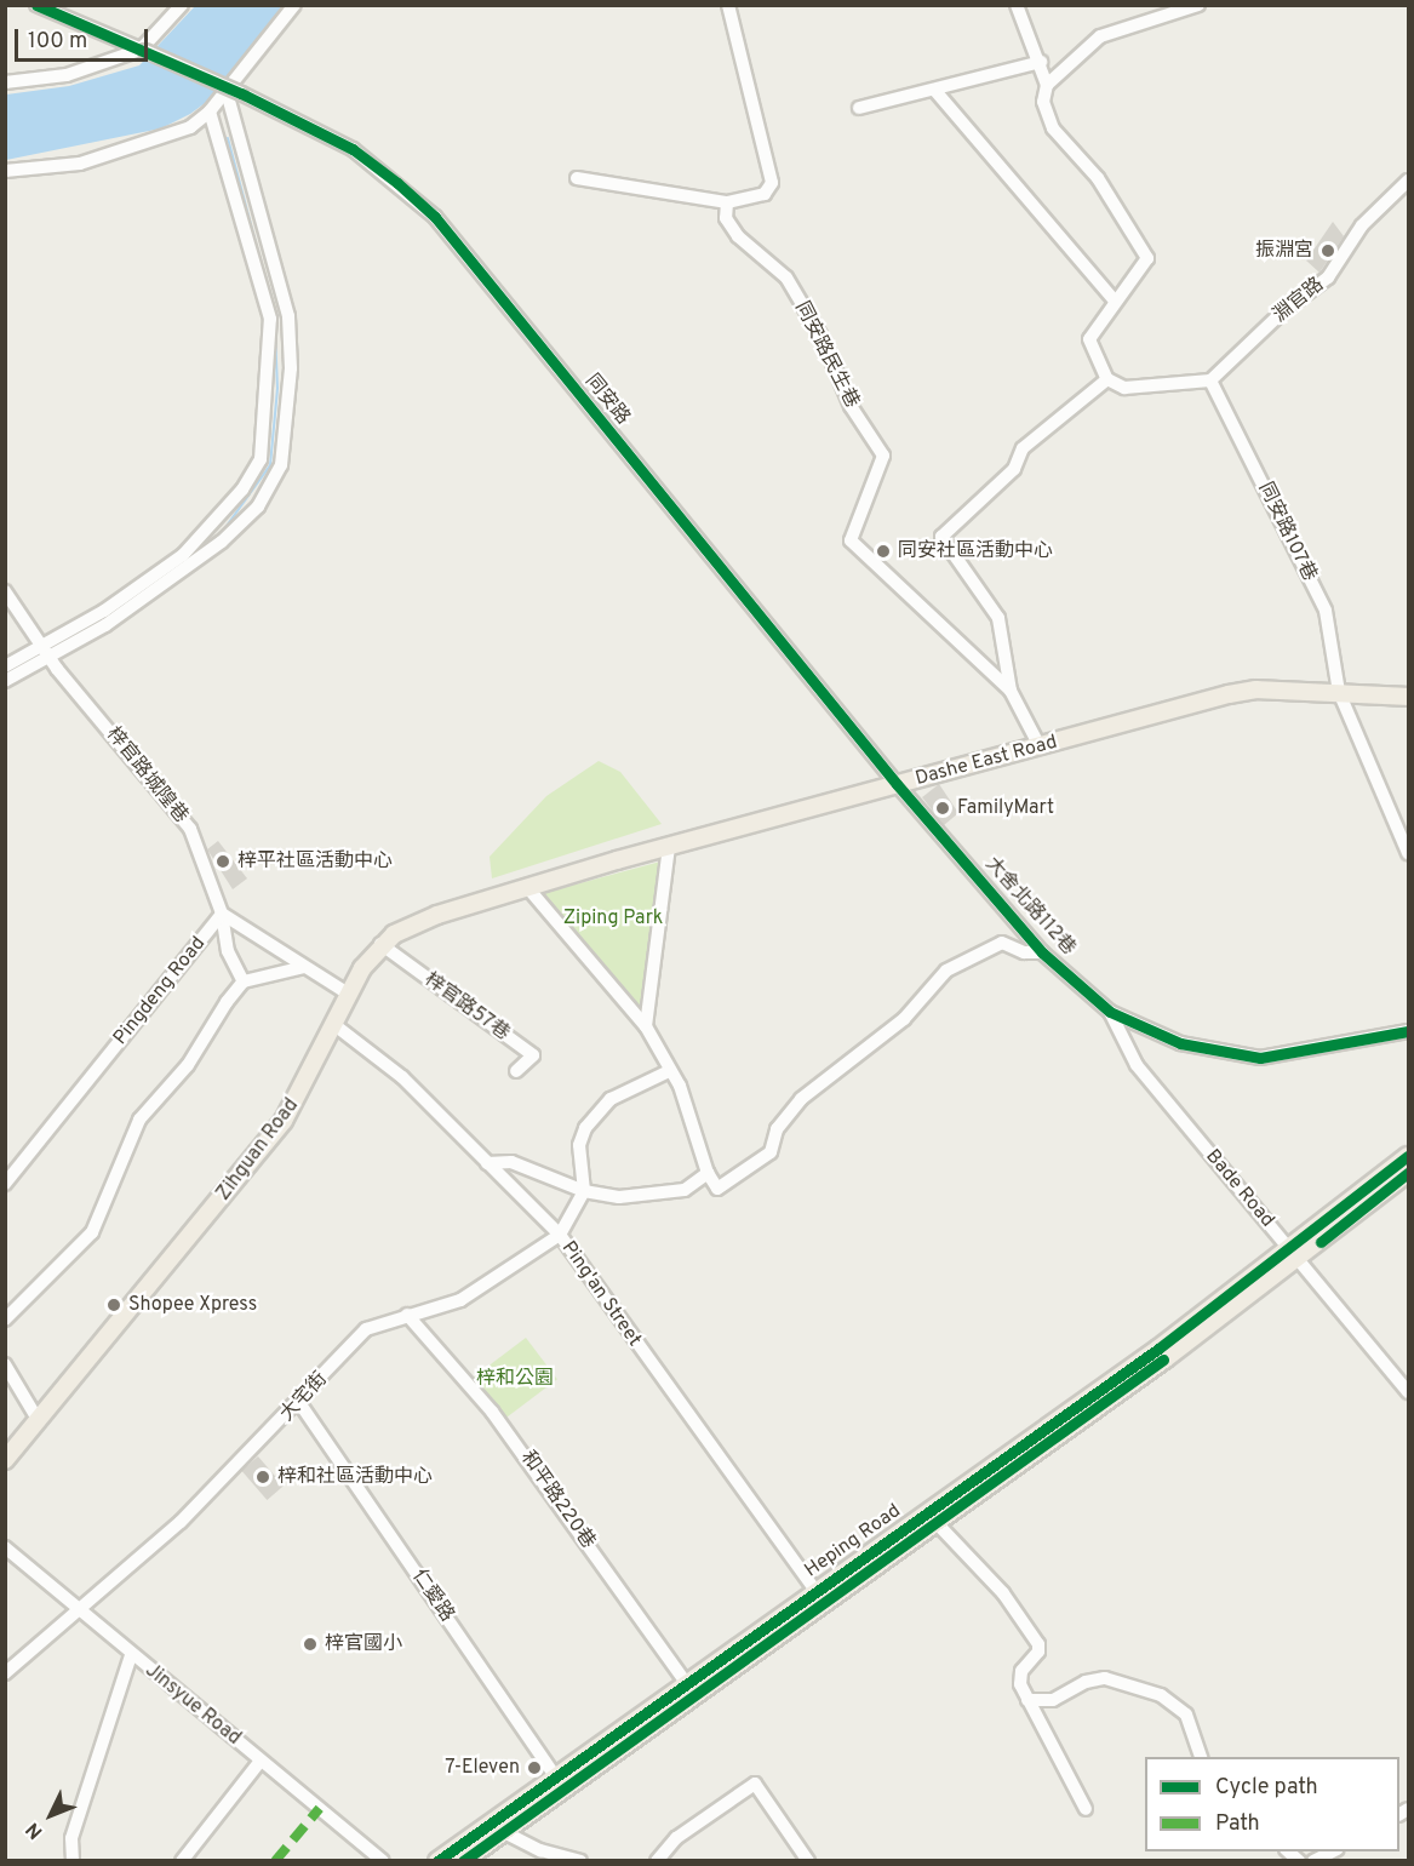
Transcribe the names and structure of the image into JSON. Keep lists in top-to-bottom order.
{
  "streets": {
    "main road": ["Dashe East Road", "Zihguan Road", "Heping Road"],
    "street": [
      "淵官路",
      "同安路民生巷",
      "同安路",
      "同安路107巷",
      "梓官路城隍巷",
      "大舍北路112巷",
      "Pingdeng Road",
      "梓官路57巷",
      "Bade Road",
      "Ping'an Street",
      "大宅街",
      "和平路220巷",
      "仁愛路",
      "Jinsyue Road"
    ]
  },
  "crossings": [
    ["淵官路", "同安路107巷"],
    ["同安路", "Dashe East Road"],
    ["同安路", "大舍北路112巷"],
    ["同安路107巷", "Dashe East Road"],
    ["Dashe East Road", "大舍北路112巷"],
    ["Dashe East Road", "Zihguan Road"],
    ["梓官路城隍巷", "Pingdeng Road"],
    ["大舍北路112巷", "Bade Road"],
    ["梓官路57巷", "Zihguan Road"],
    ["Zihguan Road", "Ping'an Street"],
    ["Bade Road", "Heping Road"],
    ["Ping'an Street", "大宅街"],
    ["Ping'an Street", "Heping Road"],
    ["大宅街", "和平路220巷"],
    ["大宅街", "仁愛路"],
    ["大宅街", "Jinsyue Road"],
    ["和平路220巷", "Heping Road"],
    ["Heping Road", "仁愛路"]
  ],
  "parks": ["Ziping Park", "梓和公園"],
  "places": [
    "振淵宮",
    "同安社區活動中心",
    "FamilyMart",
    "梓平社區活動中心",
    "Shopee Xpress",
    "梓和社區活動中心",
    "梓官國小",
    "7-Eleven"
  ],
  "legend": ["Cycle path", "Path"],
  "scale_bar": "100 m",
  "north": "bottom left"
}
